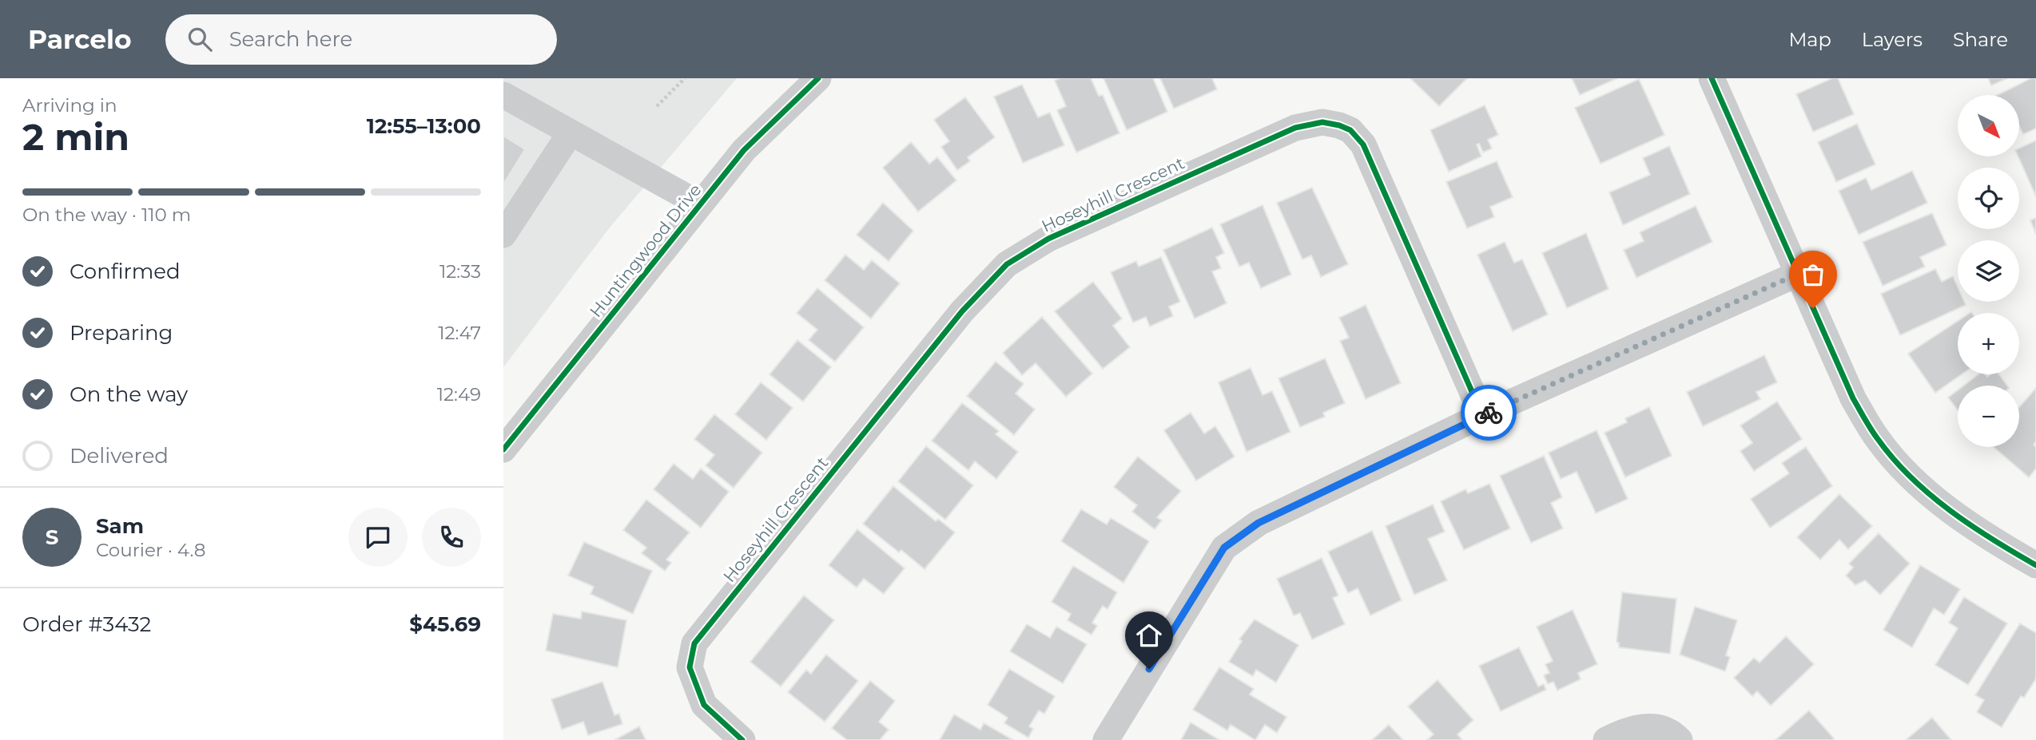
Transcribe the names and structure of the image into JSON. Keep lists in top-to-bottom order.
{
  "streets": {
    "street": ["Hoseyhill Crescent", "Huntingwood Drive"]
  },
  "north": "bottom right",
  "page": {
    "header": "Parcelo",
    "search": "Search here",
    "nav": ["Map", "Layers", "Share"],
    "heading": ["2 min", "Arriving in", "12:55–13:00"],
    "panel": [
      "Sam",
      "Courier · 4.8",
      "Order #3432",
      "$45.69"
    ],
    "map_buttons": ["+", "−"],
    "bar": "On the way · 110 m",
    "list": [
      ["Confirmed", "12:33"],
      ["Preparing", "12:47"],
      ["On the way", "12:49"],
      "Delivered"
    ],
    "round": "S"
  }
}
